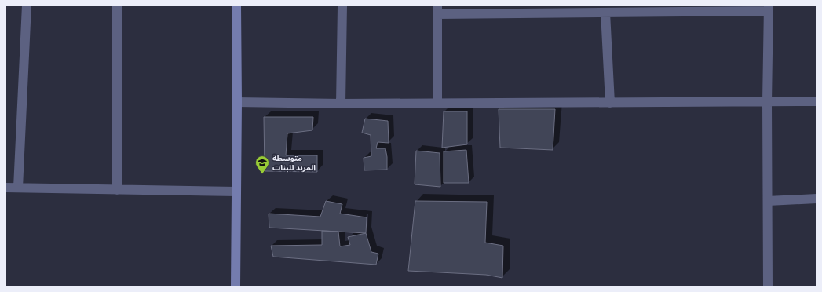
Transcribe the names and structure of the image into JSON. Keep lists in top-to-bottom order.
{
  "places": {
    "school or university": ["متوسطة المربد للبنات"]
  }
}
